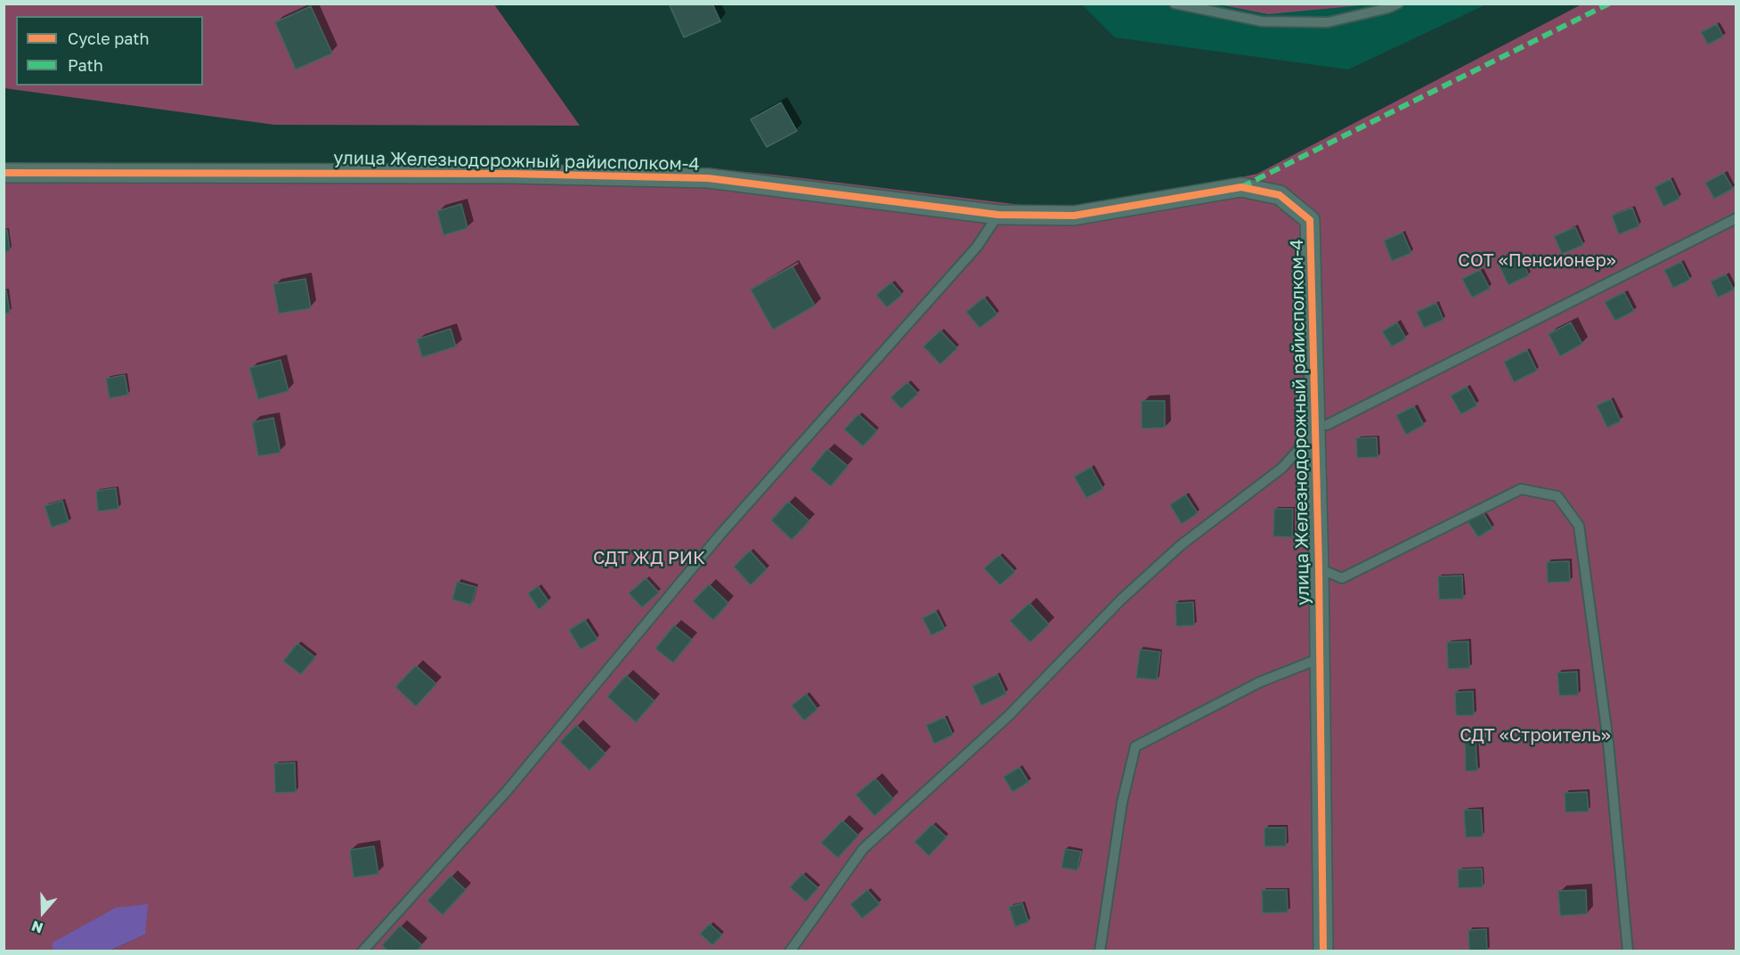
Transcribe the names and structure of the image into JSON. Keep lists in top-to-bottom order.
{
  "streets": {
    "street": ["улица Железнодорожный райисполком-4"]
  },
  "parks": ["СОТ «Пенсионер»", "СДТ ЖД РИК", "СДТ «Строитель»"],
  "legend": ["Cycle path", "Path"],
  "north": "bottom"
}
